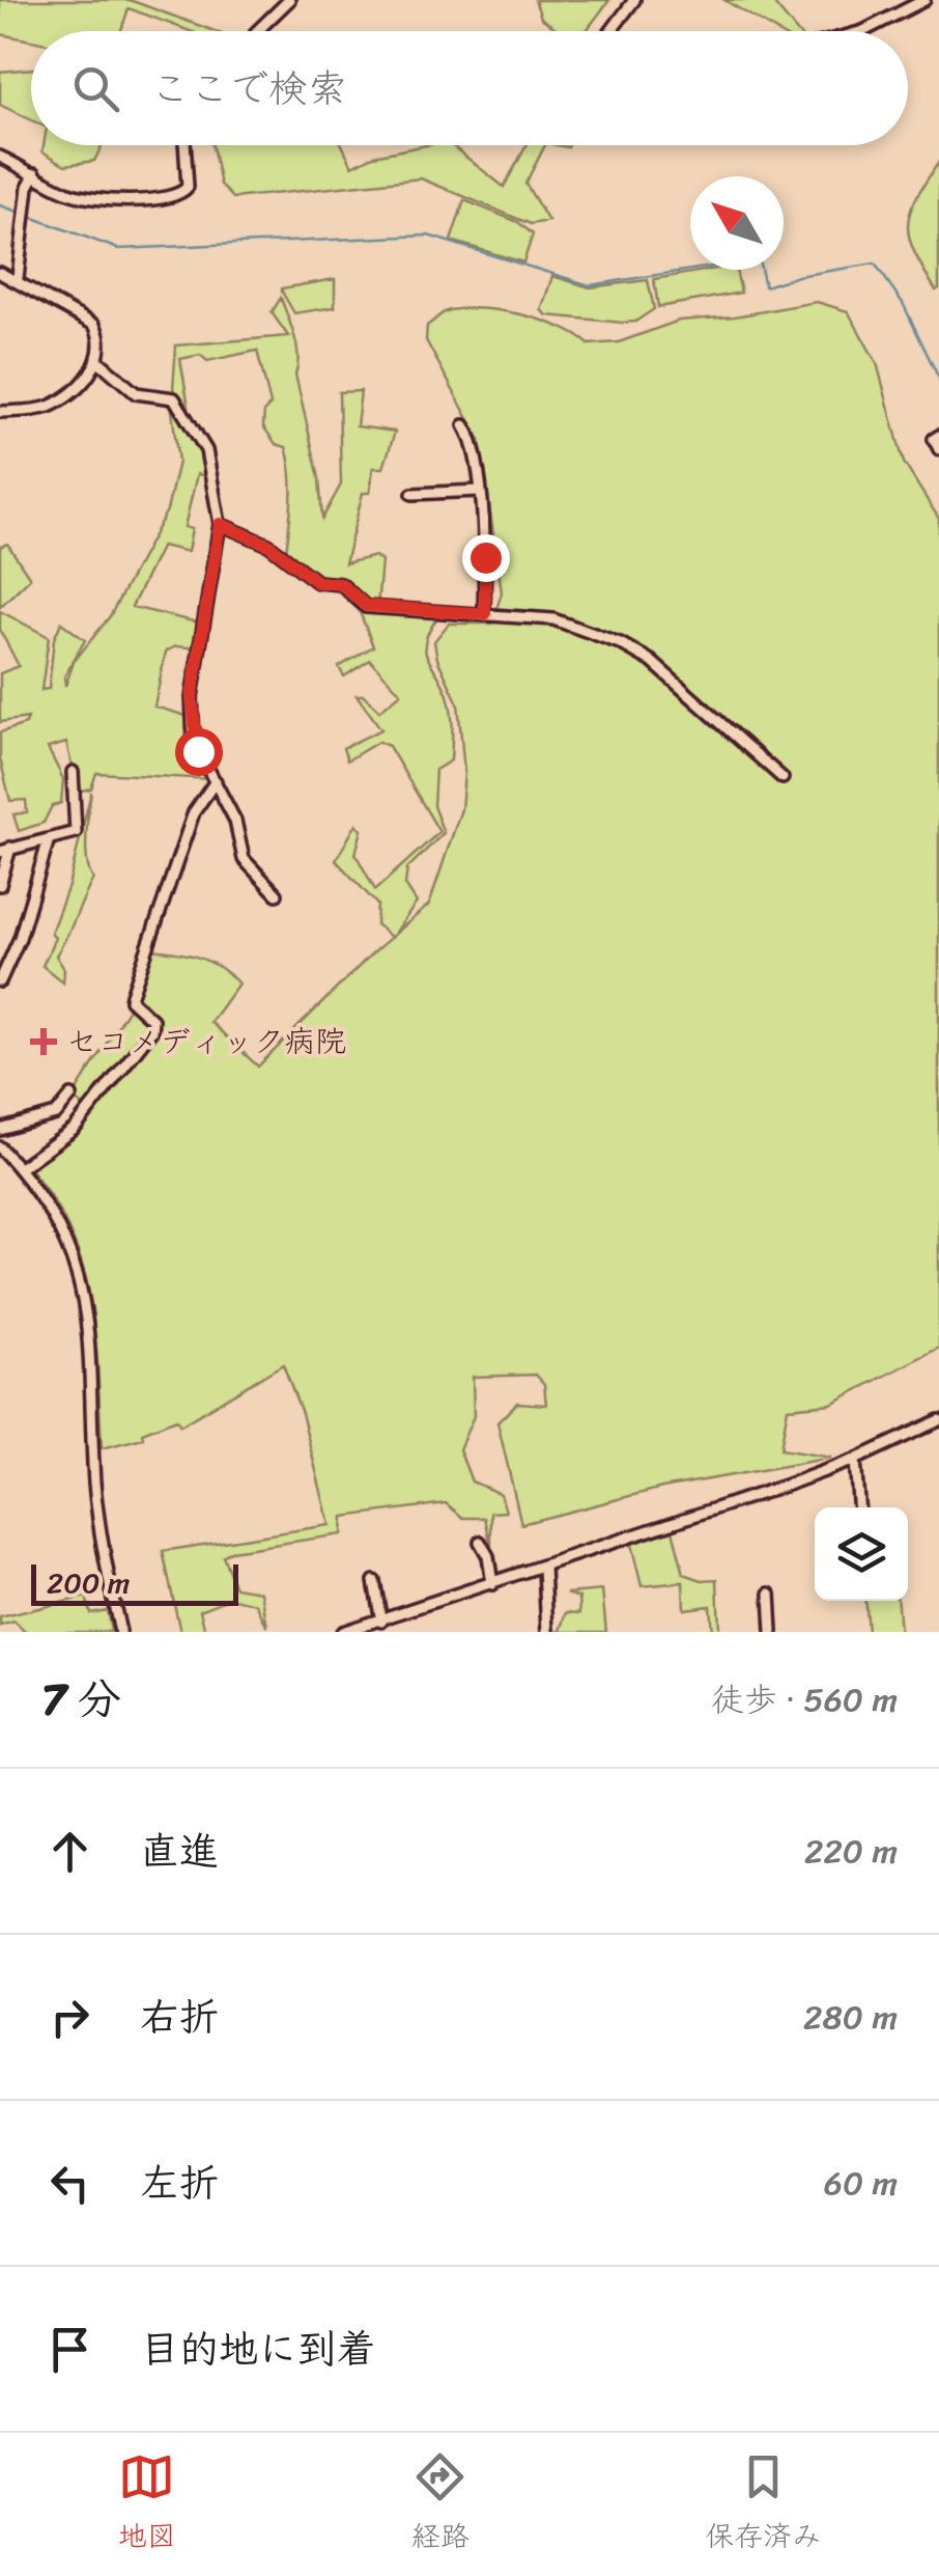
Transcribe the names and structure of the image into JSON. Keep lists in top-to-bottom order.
{
  "places": {
    "health": ["セコメディック病院"]
  },
  "scale_bar": "200 m",
  "north": "top left",
  "page": {
    "search": "ここで検索",
    "scale": "200 m",
    "heading": ["7 分", "徒歩 · 560 m"],
    "list": [
      ["直進", "220 m"],
      ["右折", "280 m"],
      ["左折", "60 m"],
      "目的地に到着"
    ],
    "nav": ["地図", "経路", "保存済み"]
  }
}
